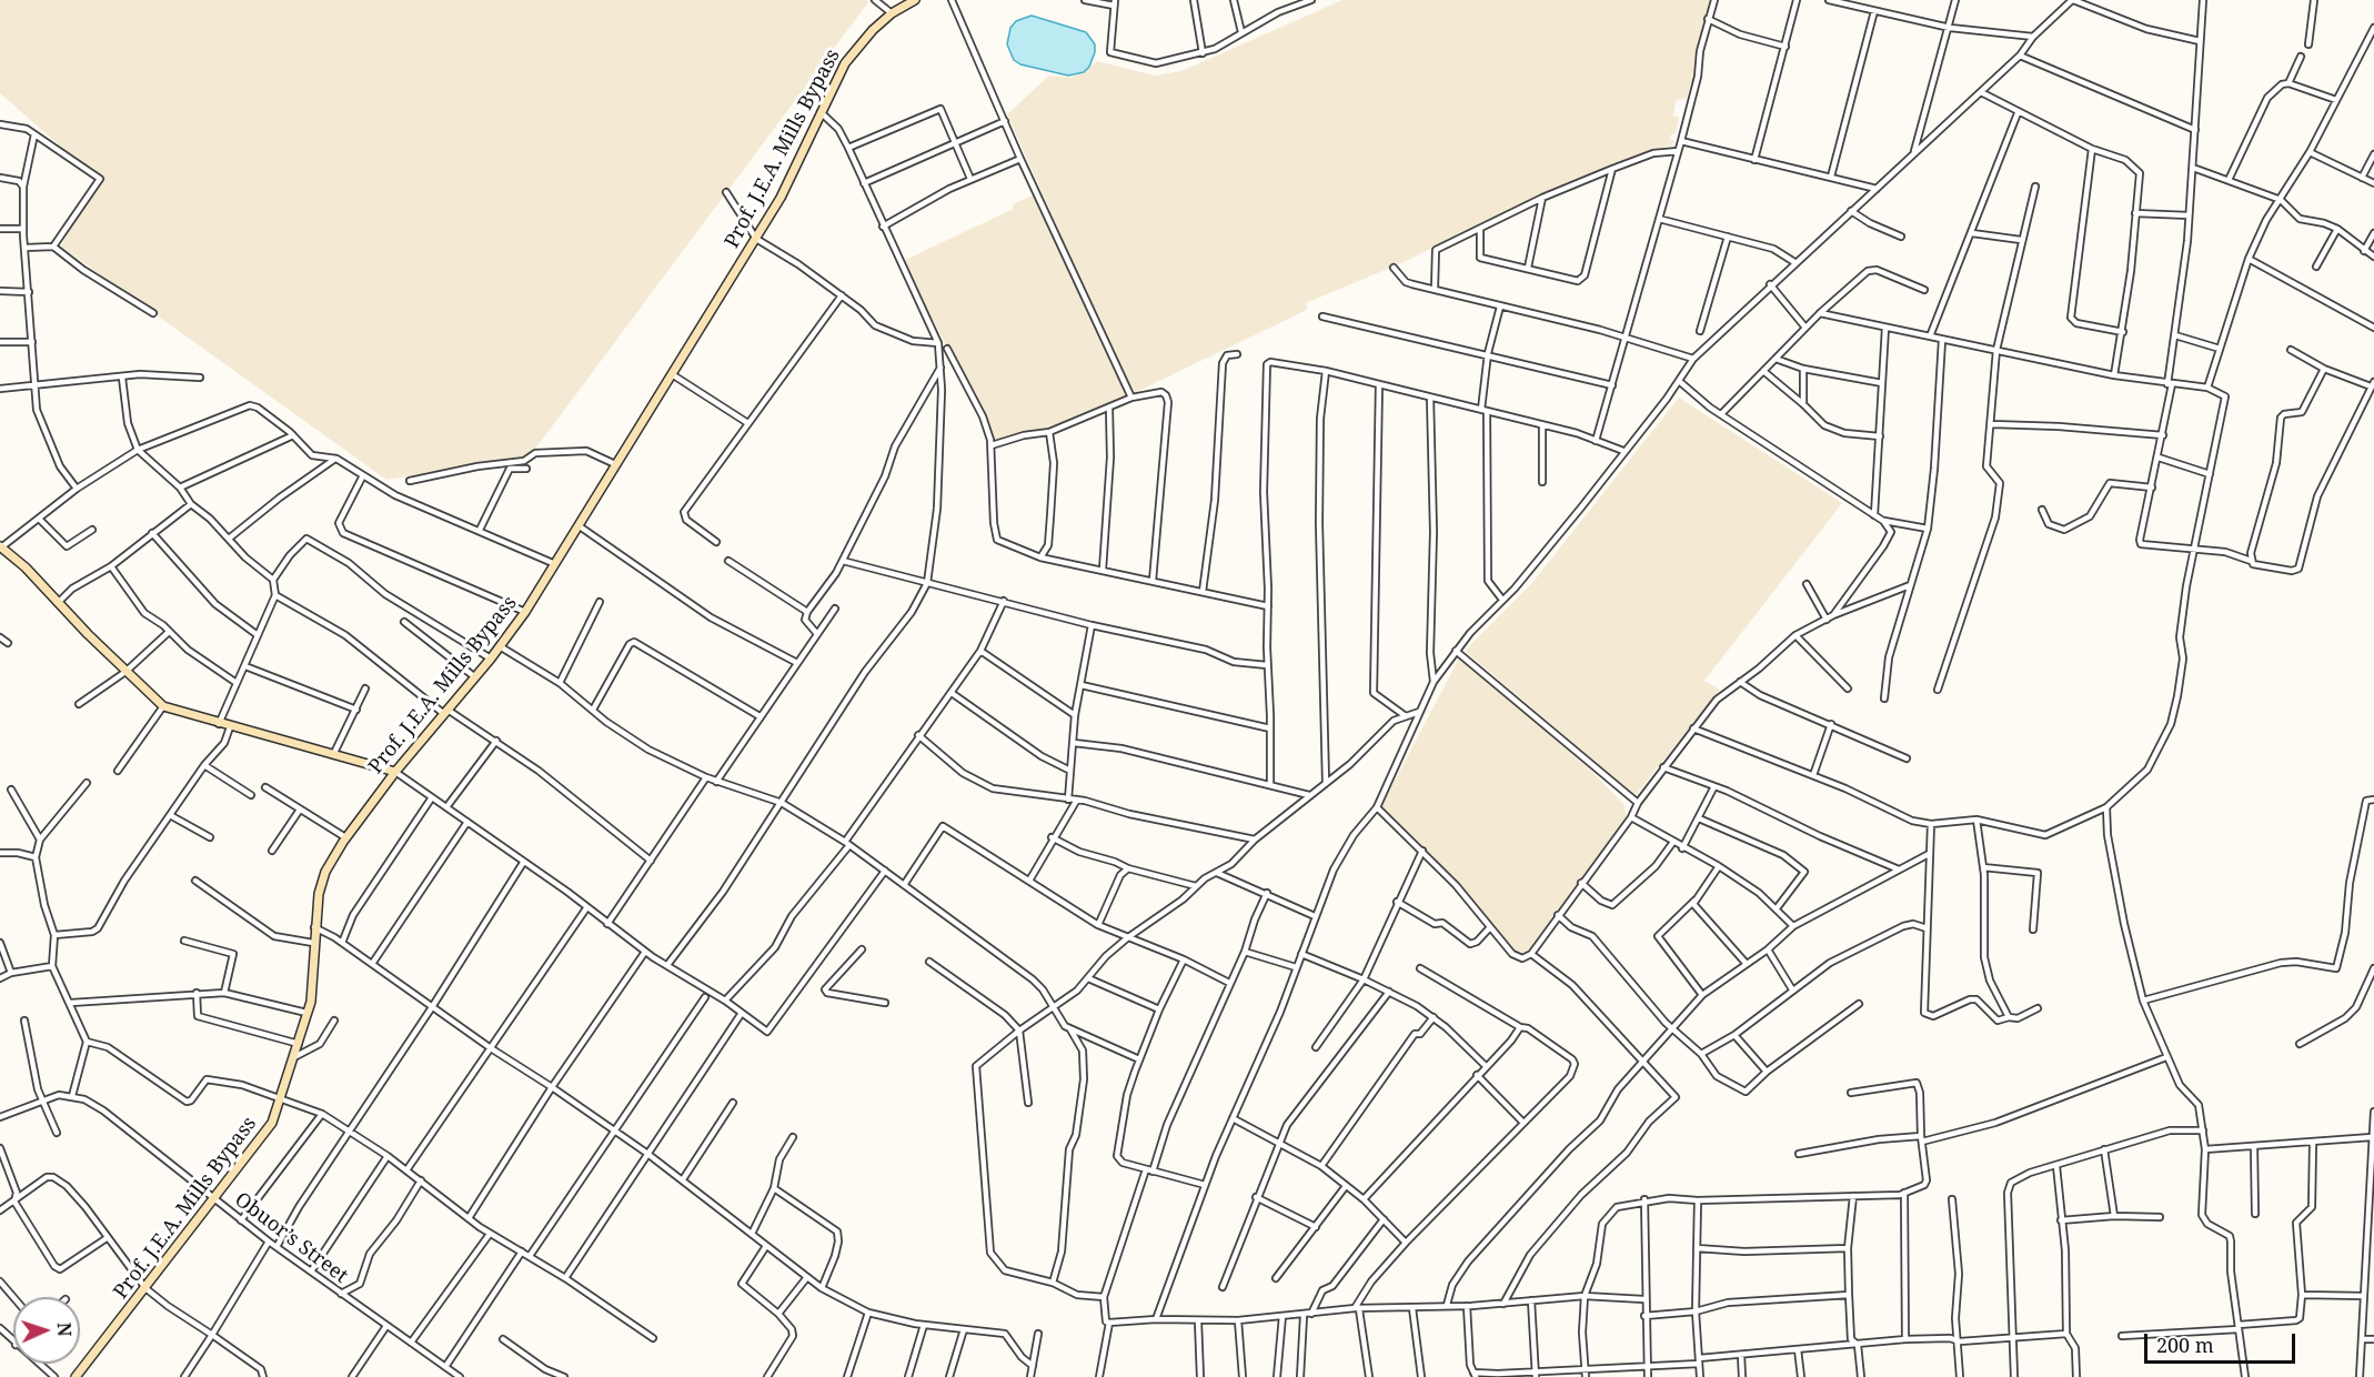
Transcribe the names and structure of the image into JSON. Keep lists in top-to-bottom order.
{
  "streets": {
    "street": ["Prof. J.E.A. Mills Bypass", "Obuor’s Street"]
  },
  "crossings": [
    ["Prof. J.E.A. Mills Bypass", "Obuor’s Street"]
  ],
  "scale_bar": "200 m",
  "north": "right"
}
